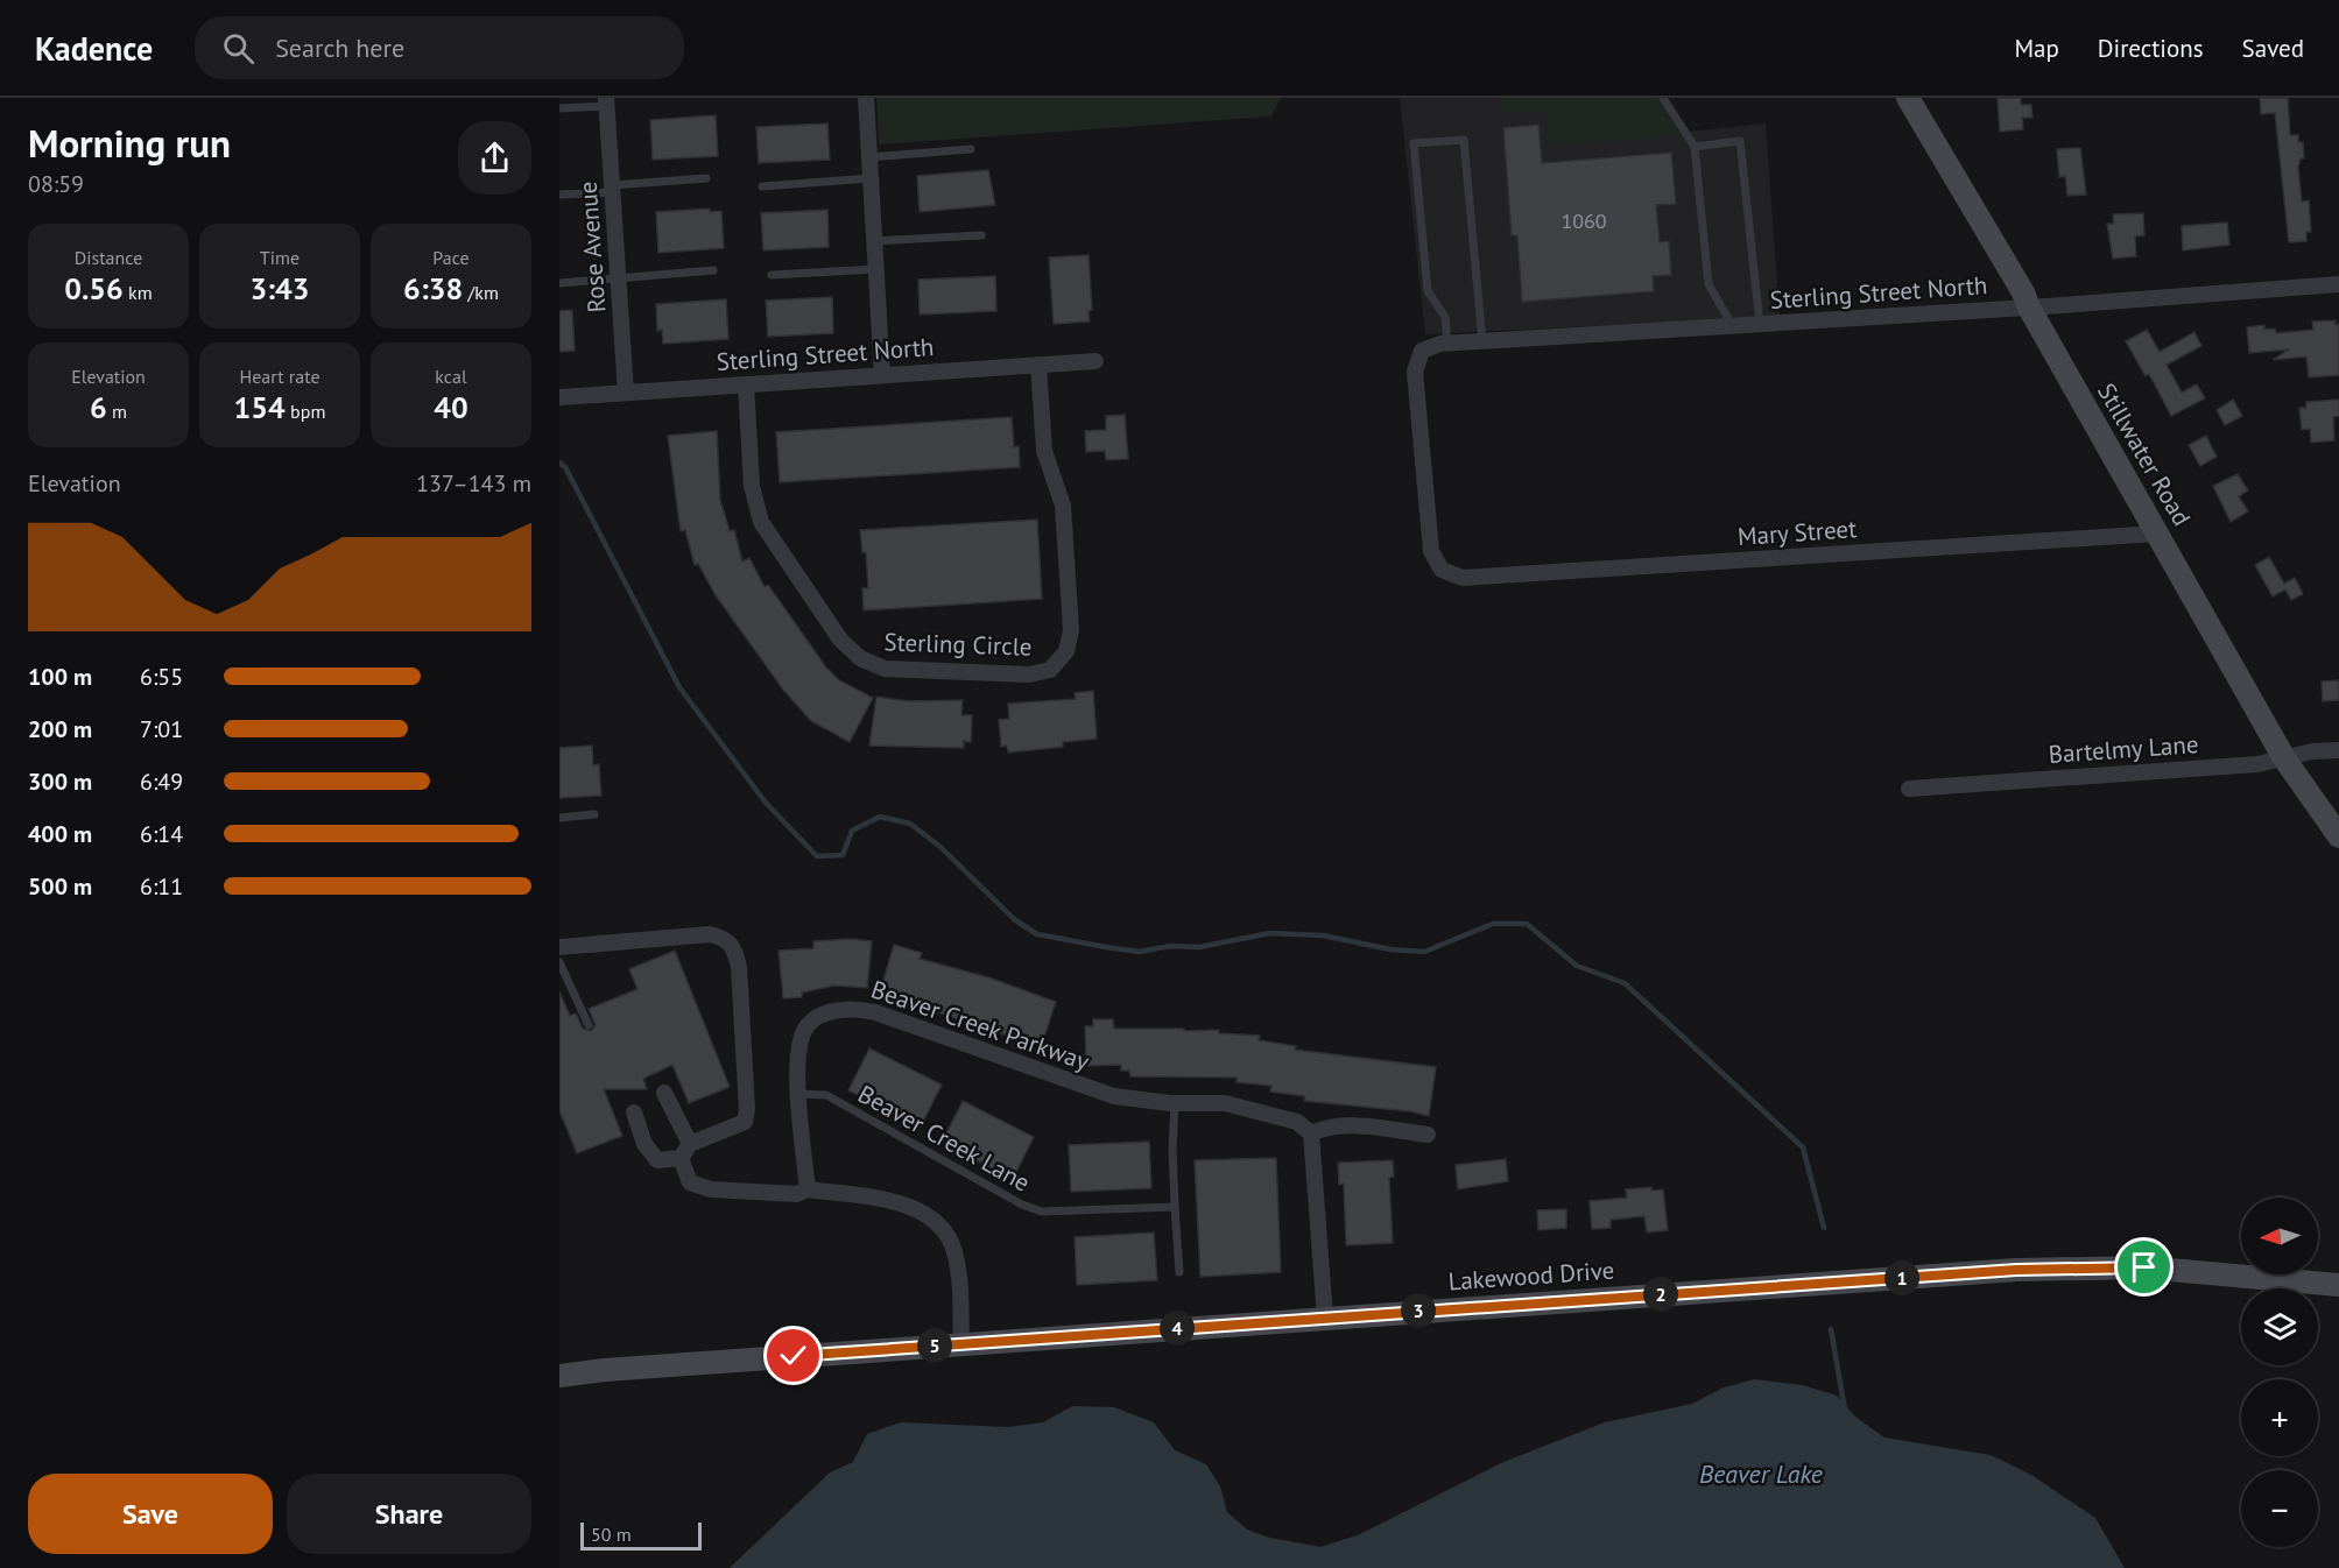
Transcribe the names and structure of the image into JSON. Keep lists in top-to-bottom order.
{
  "streets": {
    "street": [
      "Rose Avenue",
      "Sterling Street North",
      "Stillwater Road",
      "Mary Street",
      "Sterling Circle",
      "Bartelmy Lane",
      "Beaver Creek Parkway",
      "Lakewood Drive"
    ],
    "lane": ["Beaver Creek Lane"]
  },
  "crossings": [
    ["Rose Avenue", "Sterling Street North"],
    ["Sterling Street North", "Stillwater Road"],
    ["Sterling Street North", "Mary Street"],
    ["Sterling Street North", "Sterling Circle"],
    ["Stillwater Road", "Mary Street"],
    ["Stillwater Road", "Bartelmy Lane"],
    ["Beaver Creek Parkway", "Beaver Creek Lane"]
  ],
  "water": ["Beaver Lake"],
  "house_numbers": ["1060"],
  "scale_bar": "50 m",
  "north": "left",
  "page": {
    "header": "Kadence",
    "search": "Search here",
    "nav": ["Map", "Directions", "Saved"],
    "heading": ["Morning run", "08:59"],
    "stats": [
      ["Distance", "0.56 km"],
      ["Time", "3:43"],
      ["Pace", "6:38 /km"],
      ["Elevation", "6 m"],
      ["Heart rate", "154 bpm"],
      ["kcal", "40"]
    ],
    "chart": ["Elevation", "137–143 m"],
    "list": [
      {
        "name": "100 m",
        "note": "6:55"
      },
      {
        "name": "200 m",
        "note": "7:01"
      },
      {
        "name": "300 m",
        "note": "6:49"
      },
      {
        "name": "400 m",
        "note": "6:14"
      },
      {
        "name": "500 m",
        "note": "6:11"
      }
    ],
    "map_buttons": ["+", "−"],
    "pins": [
      "1",
      "2",
      "3",
      "4",
      "5"
    ],
    "buttons": ["Save", "Share"],
    "scale": "50 m"
  }
}
